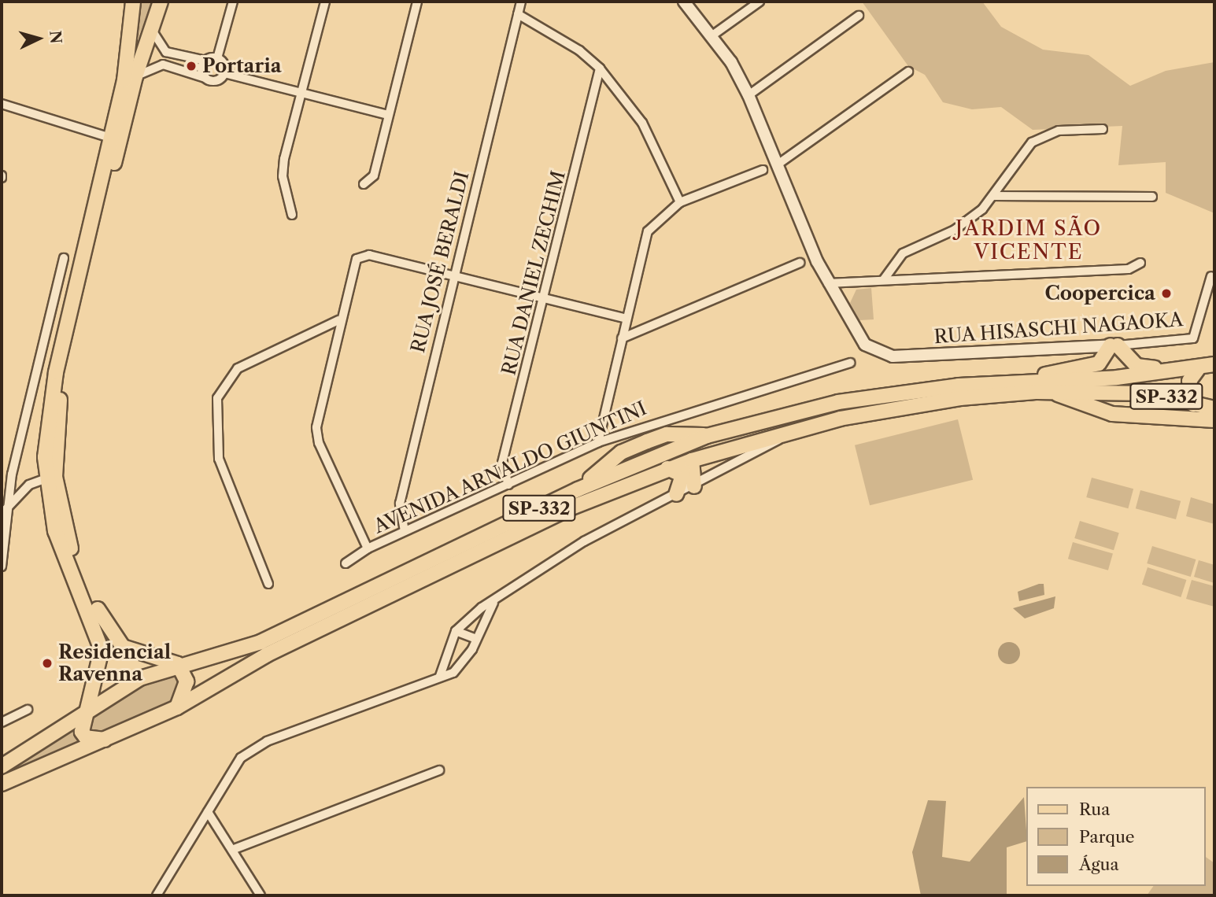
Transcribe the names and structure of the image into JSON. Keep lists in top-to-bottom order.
{
  "streets": {
    "main road": ["SP-332"],
    "street": [
      "RUA JOSÉ BERALDI",
      "RUA DANIEL ZECHIM",
      "RUA HISASCHI NAGAOKA",
      "AVENIDA ARNALDO GIUNTINI"
    ]
  },
  "crossings": [
    ["RUA JOSÉ BERALDI", "AVENIDA ARNALDO GIUNTINI"],
    ["RUA DANIEL ZECHIM", "AVENIDA ARNALDO GIUNTINI"]
  ],
  "districts": ["JARDIM SÃO VICENTE"],
  "places": ["Portaria", "Coopercica", "Residencial Ravenna"],
  "legend": ["Rua", "Parque", "Água"],
  "north": "right"
}
